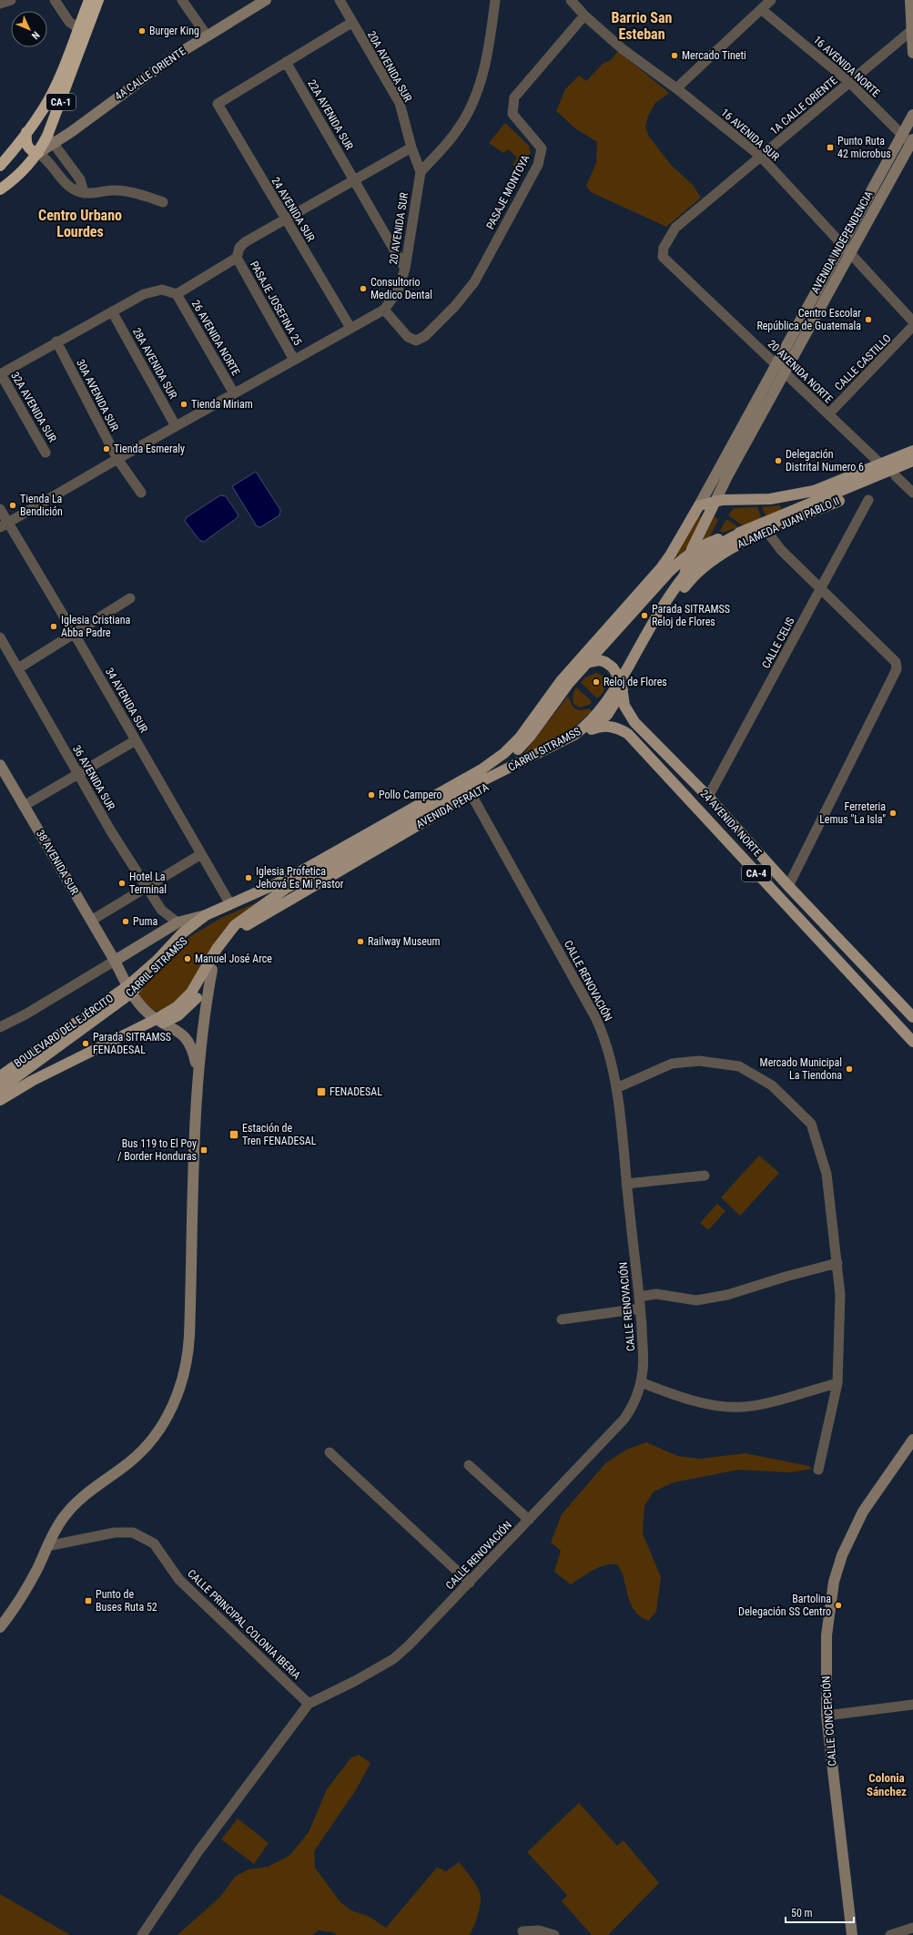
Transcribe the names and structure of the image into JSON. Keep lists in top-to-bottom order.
{
  "streets": {
    "highway": ["CA-1"],
    "main road": [
      "ALAMEDA JUAN PABLO II",
      "CARRIL SITRAMSS",
      "AVENIDA PERALTA",
      "24 AVENIDA NORTE",
      "CA-4",
      "BOULEVARD DEL EJÉRCITO"
    ],
    "street": [
      "20A AVENIDA SUR",
      "16 AVENIDA NORTE",
      "4A CALLE ORIENTE",
      "1A CALLE ORIENTE",
      "22A AVENIDA SUR",
      "16 AVENIDA SUR",
      "PASAJE MONTOYA",
      "24 AVENIDA SUR",
      "20 AVENIDA SUR",
      "AVENIDA INDEPENDENCIA",
      "PASAJE JOSEFINA 25",
      "26 AVENIDA NORTE",
      "CALLE CASTILLO",
      "28A AVENIDA SUR",
      "20 AVENIDA NORTE",
      "30A AVENIDA SUR",
      "32A AVENIDA SUR",
      "CALLE CELIS",
      "34 AVENIDA SUR",
      "36 AVENIDA SUR",
      "38 AVENIDA SUR",
      "CALLE RENOVACIÓN",
      "CALLE PRINCIPAL COLONIA IBERIA",
      "CALLE CONCEPCIÓN"
    ]
  },
  "crossings": [
    ["20A AVENIDA SUR", "20 AVENIDA SUR"],
    ["16 AVENIDA NORTE", "1A CALLE ORIENTE"],
    ["16 AVENIDA NORTE", "AVENIDA INDEPENDENCIA"],
    ["4A CALLE ORIENTE", "CA-1"],
    ["1A CALLE ORIENTE", "16 AVENIDA SUR"],
    ["1A CALLE ORIENTE", "20 AVENIDA NORTE"],
    ["22A AVENIDA SUR", "24 AVENIDA SUR"],
    ["22A AVENIDA SUR", "20 AVENIDA SUR"],
    ["16 AVENIDA SUR", "PASAJE MONTOYA"],
    ["16 AVENIDA SUR", "AVENIDA INDEPENDENCIA"],
    ["PASAJE MONTOYA", "20 AVENIDA SUR"],
    ["AVENIDA INDEPENDENCIA", "20 AVENIDA NORTE"],
    ["AVENIDA INDEPENDENCIA", "ALAMEDA JUAN PABLO II"],
    ["AVENIDA INDEPENDENCIA", "AVENIDA PERALTA"],
    ["CALLE CASTILLO", "20 AVENIDA NORTE"],
    ["20 AVENIDA NORTE", "ALAMEDA JUAN PABLO II"],
    ["ALAMEDA JUAN PABLO II", "AVENIDA PERALTA"],
    ["CALLE CELIS", "24 AVENIDA NORTE"],
    ["34 AVENIDA SUR", "AVENIDA PERALTA"],
    ["CARRIL SITRAMSS", "AVENIDA PERALTA"],
    ["CARRIL SITRAMSS", "24 AVENIDA NORTE"],
    ["CARRIL SITRAMSS", "CALLE RENOVACIÓN"],
    ["CARRIL SITRAMSS", "BOULEVARD DEL EJÉRCITO"],
    ["36 AVENIDA SUR", "AVENIDA PERALTA"],
    ["AVENIDA PERALTA", "24 AVENIDA NORTE"],
    ["AVENIDA PERALTA", "38 AVENIDA SUR"],
    ["AVENIDA PERALTA", "CALLE RENOVACIÓN"],
    ["AVENIDA PERALTA", "BOULEVARD DEL EJÉRCITO"],
    ["CALLE RENOVACIÓN", "CALLE PRINCIPAL COLONIA IBERIA"]
  ],
  "districts": ["Barrio San Esteban", "Centro Urbano Lourdes", "Colonia Sánchez"],
  "places": {
    "other": [
      "Burger King",
      "Mercado Tineti",
      "Consultorio Medico Dental",
      "Centro Escolar República de Guatemala",
      "Tienda Miriam",
      "Tienda Esmeraly",
      "Delegación Distrital Numero 6",
      "Tienda La Bendición",
      "Parada SITRAMSS Reloj de Flores",
      "Iglesia Cristiana Abba Padre",
      "Reloj de Flores",
      "Pollo Campero",
      "Ferreteria Lemus \"La Isla\"",
      "Iglesia Profetica Jehová Es Mi Pastor",
      "Hotel La Terminal",
      "Puma",
      "Railway Museum",
      "Manuel José Arce",
      "Parada SITRAMSS FENADESAL",
      "Mercado Municipal La Tiendona",
      "Bartolina Delegación SS Centro"
    ],
    "transit": [
      "Punto Ruta 42 microbus",
      "FENADESAL",
      "Estación de Tren FENADESAL",
      "Bus 119 to El Poy / Border Honduras",
      "Punto de Buses Ruta 52"
    ]
  },
  "scale_bar": "50 m",
  "north": "bottom right"
}
